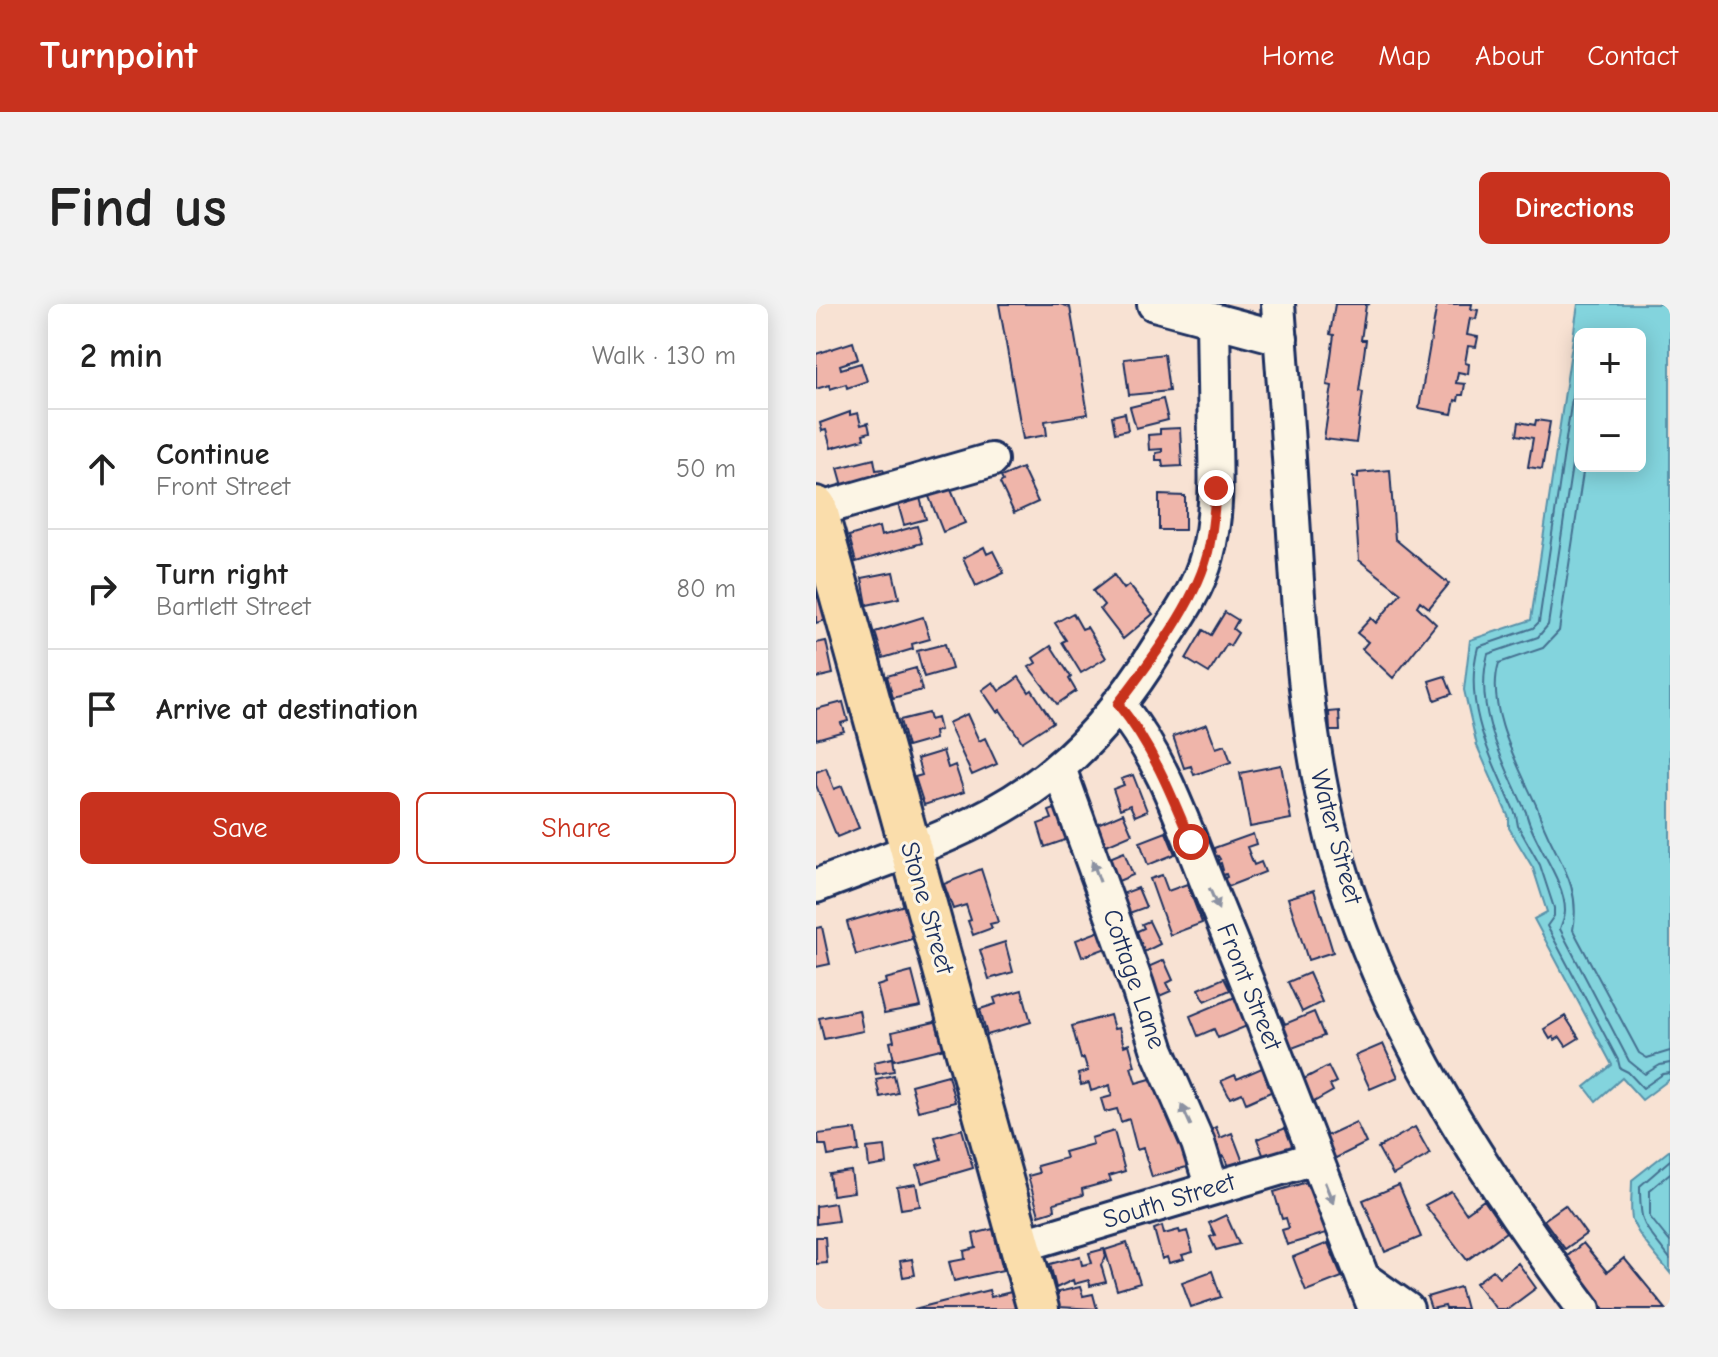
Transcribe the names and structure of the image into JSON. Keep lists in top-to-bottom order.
{
  "streets": {
    "main road": ["Stone Street"],
    "street": [
      "Water Street",
      "Cottage Lane",
      "Front Street",
      "South Street"
    ]
  },
  "crossings": [
    ["Stone Street", "South Street"],
    ["Cottage Lane", "South Street"],
    ["Front Street", "South Street"]
  ],
  "one_way": ["Cottage Lane", "Front Street"],
  "page": {
    "header": "Turnpoint",
    "nav": [
      "Home",
      "Map",
      "About",
      "Contact"
    ],
    "buttons": [
      "Directions",
      ["Save", "Share"]
    ],
    "title": "Find us",
    "heading": ["2 min", "Walk · 130 m"],
    "map_buttons": ["+", "−"],
    "list": [
      ["Continue", "Front Street", "50 m"],
      ["Turn right", "Bartlett Street", "80 m"],
      "Arrive at destination"
    ]
  }
}
